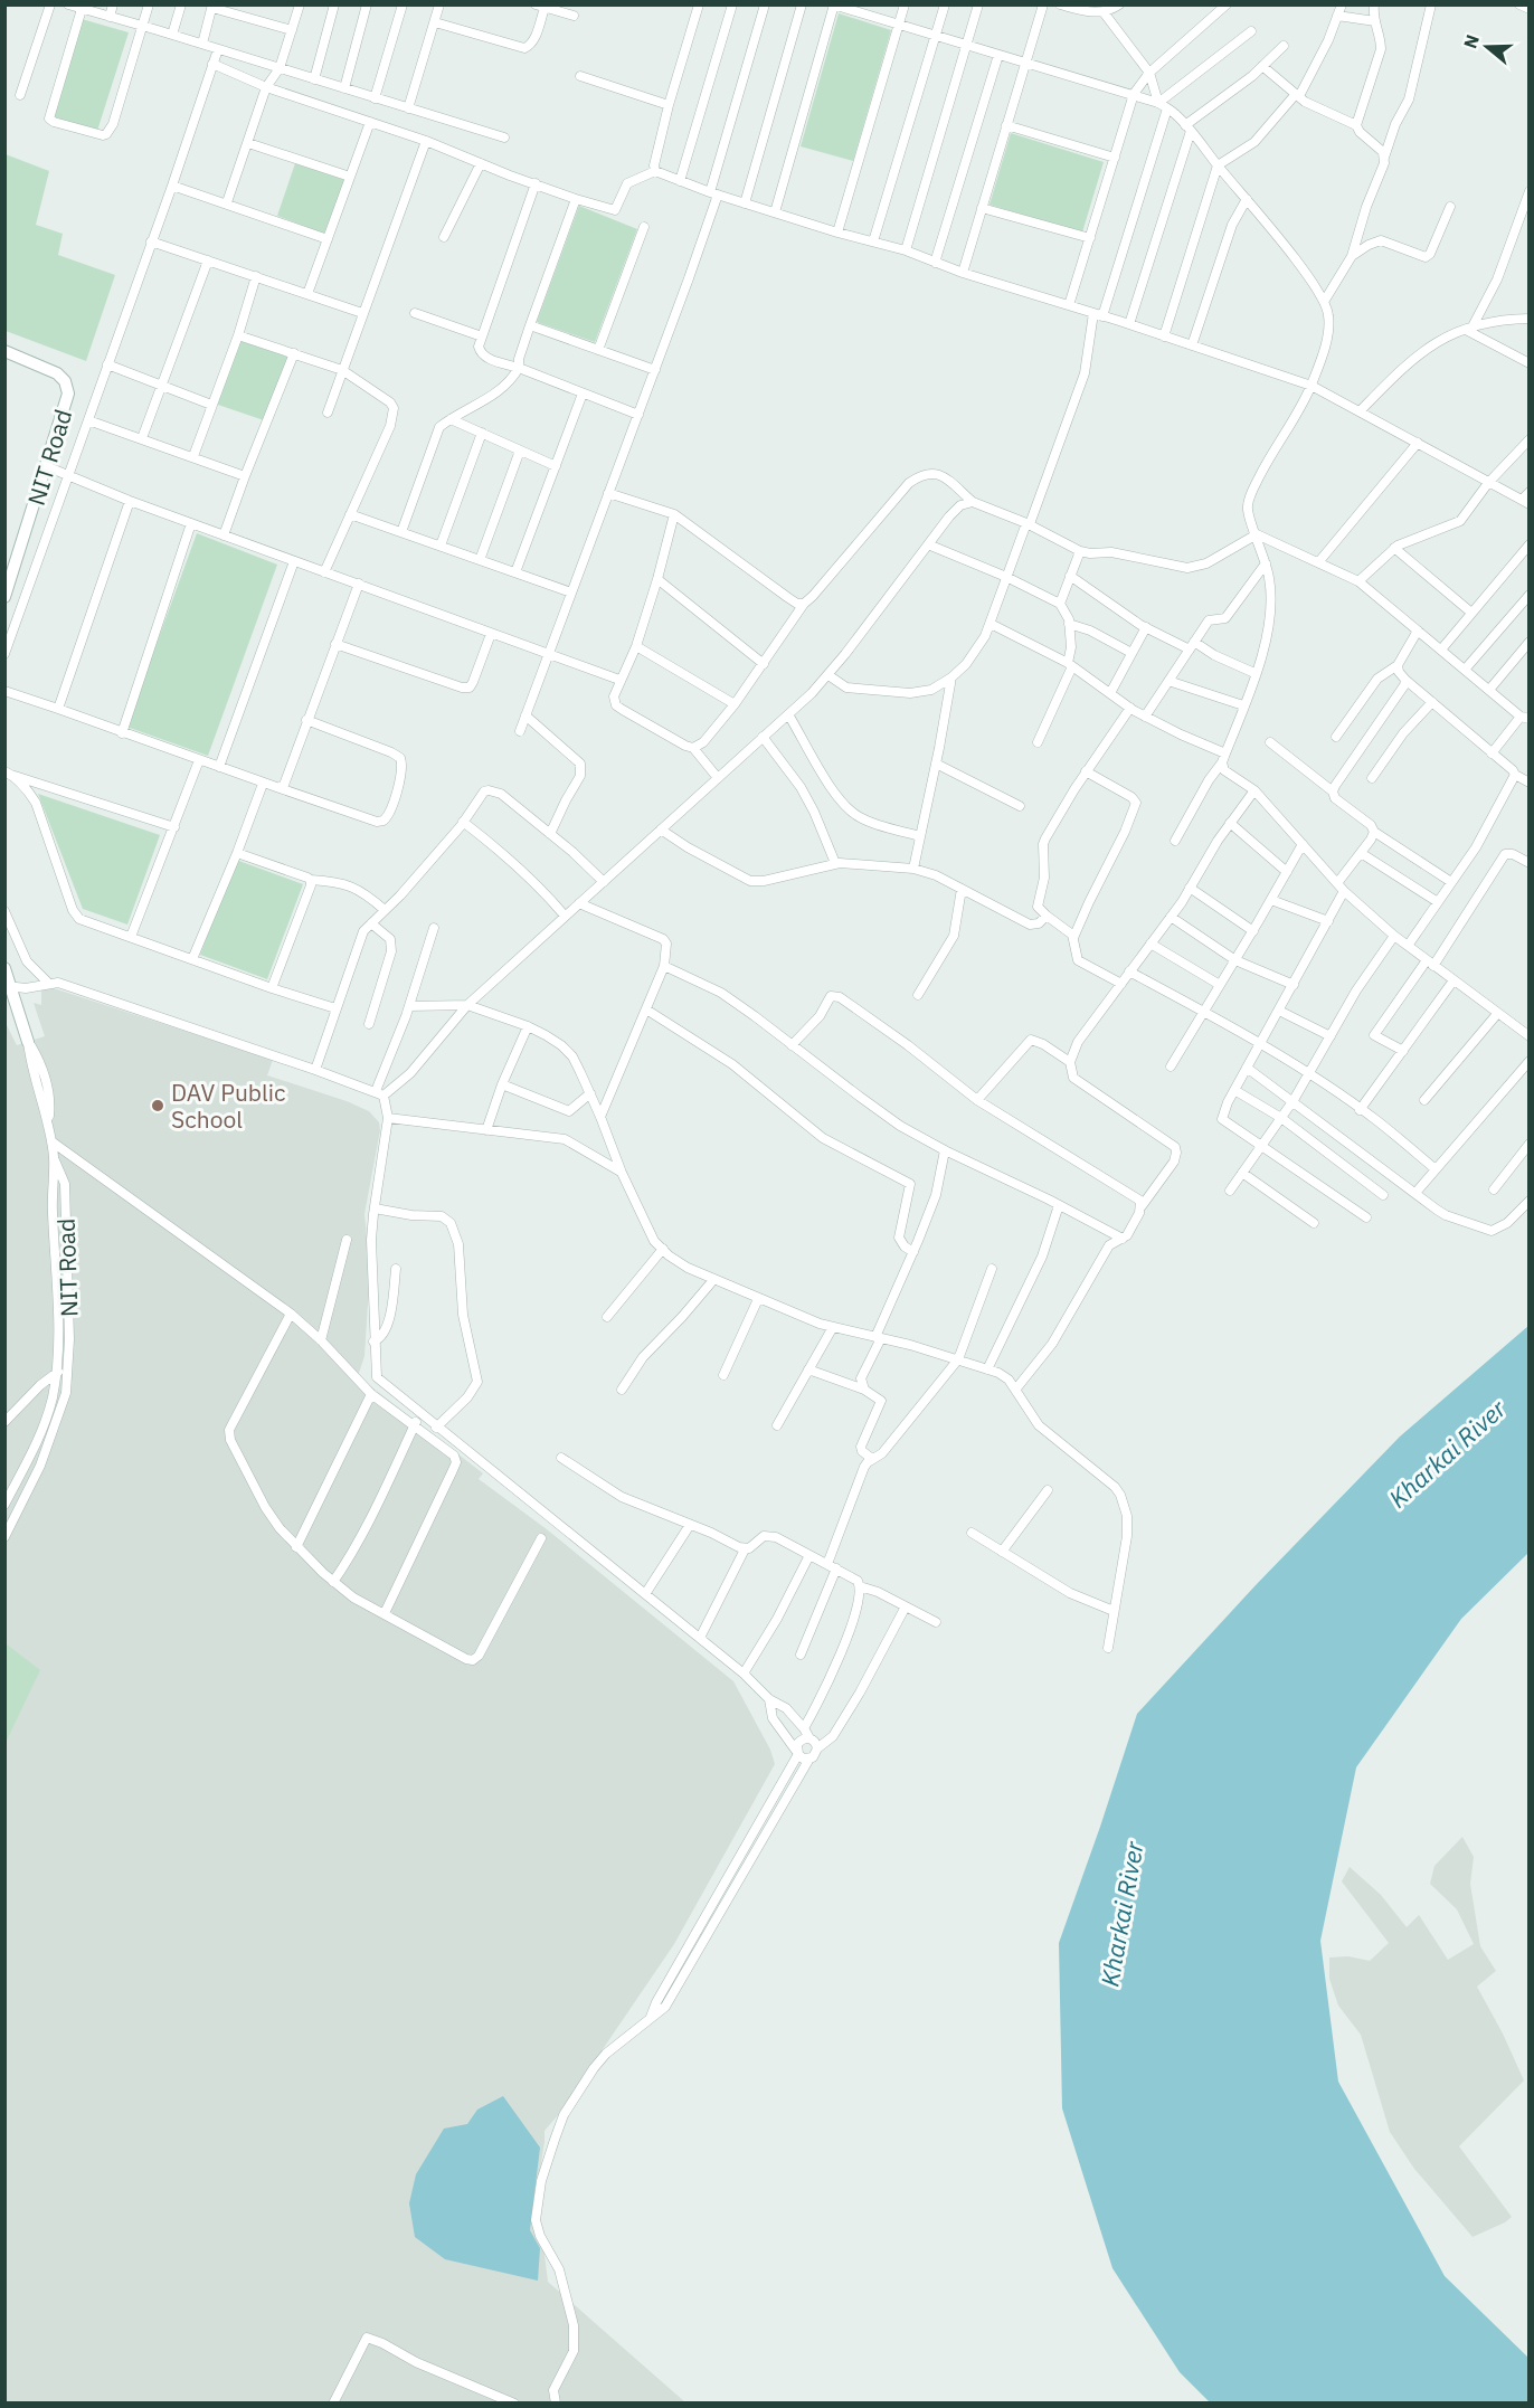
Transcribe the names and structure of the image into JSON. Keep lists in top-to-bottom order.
{
  "streets": {
    "main road": ["NIT Road"]
  },
  "water": ["Kharkai River"],
  "places": ["DAV Public School"],
  "north": "left"
}
